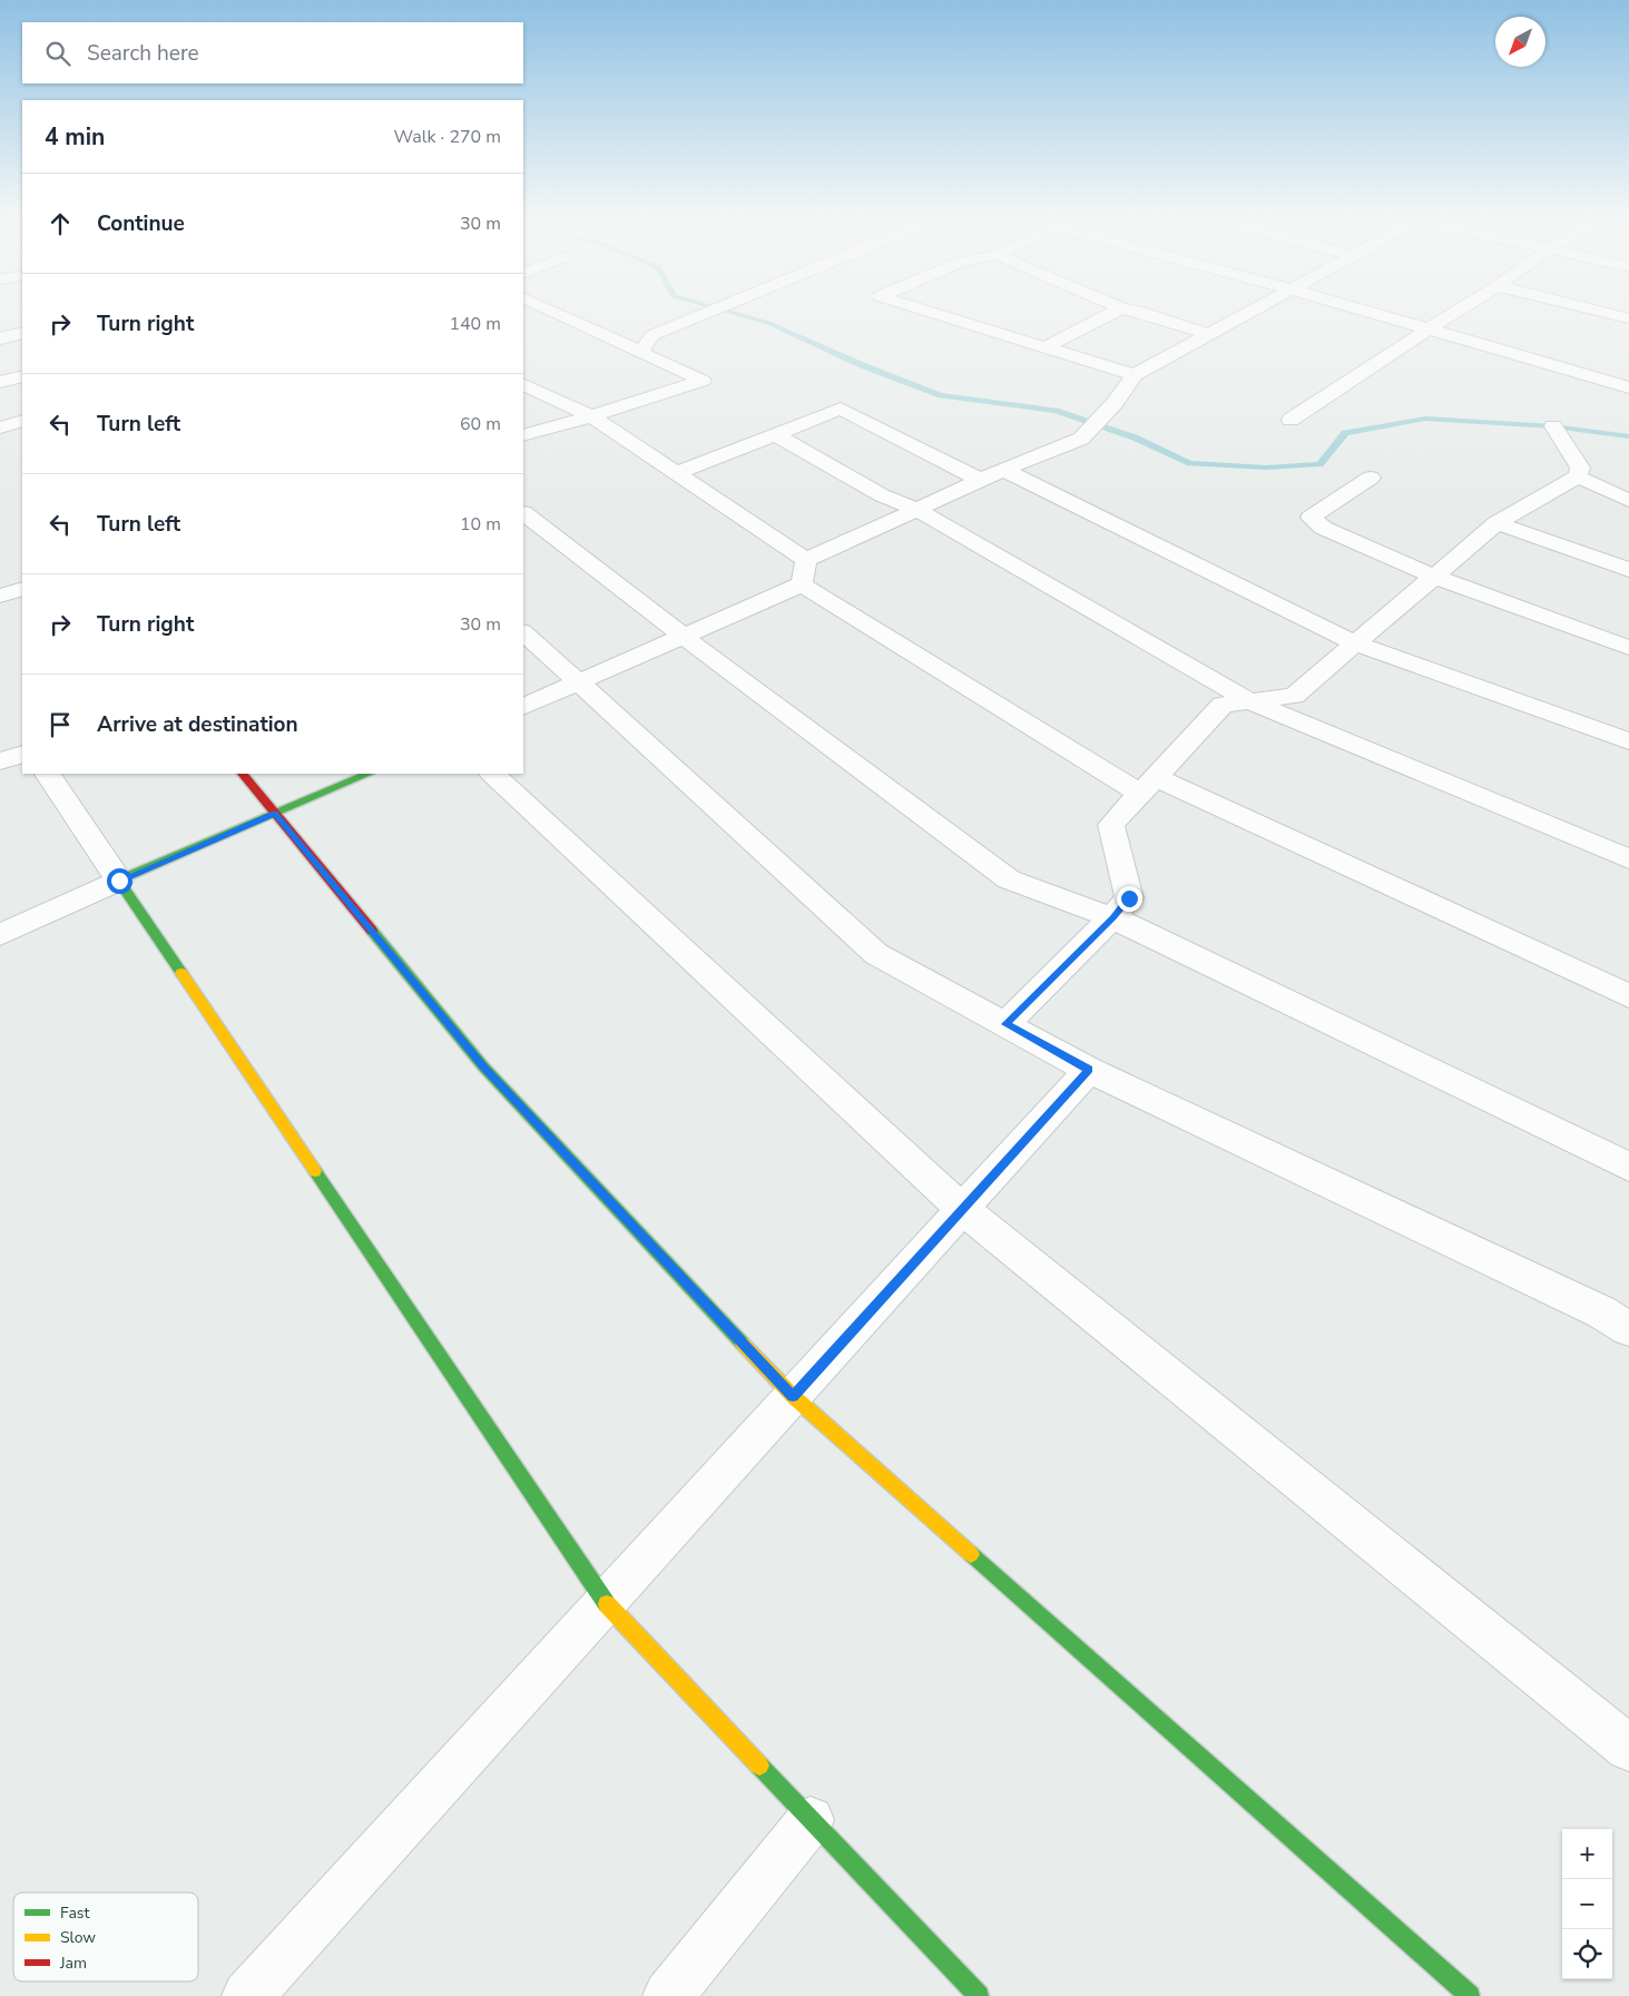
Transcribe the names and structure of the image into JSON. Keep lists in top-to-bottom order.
{
  "legend": ["Fast", "Slow", "Jam"],
  "north": "bottom left",
  "page": {
    "search": "Search here",
    "heading": ["4 min", "Walk · 270 m"],
    "list": [
      ["Continue", "30 m"],
      ["Turn right", "140 m"],
      ["Turn left", "60 m"],
      ["Turn left", "10 m"],
      ["Turn right", "30 m"],
      "Arrive at destination"
    ],
    "map_buttons": ["+", "−"]
  }
}
